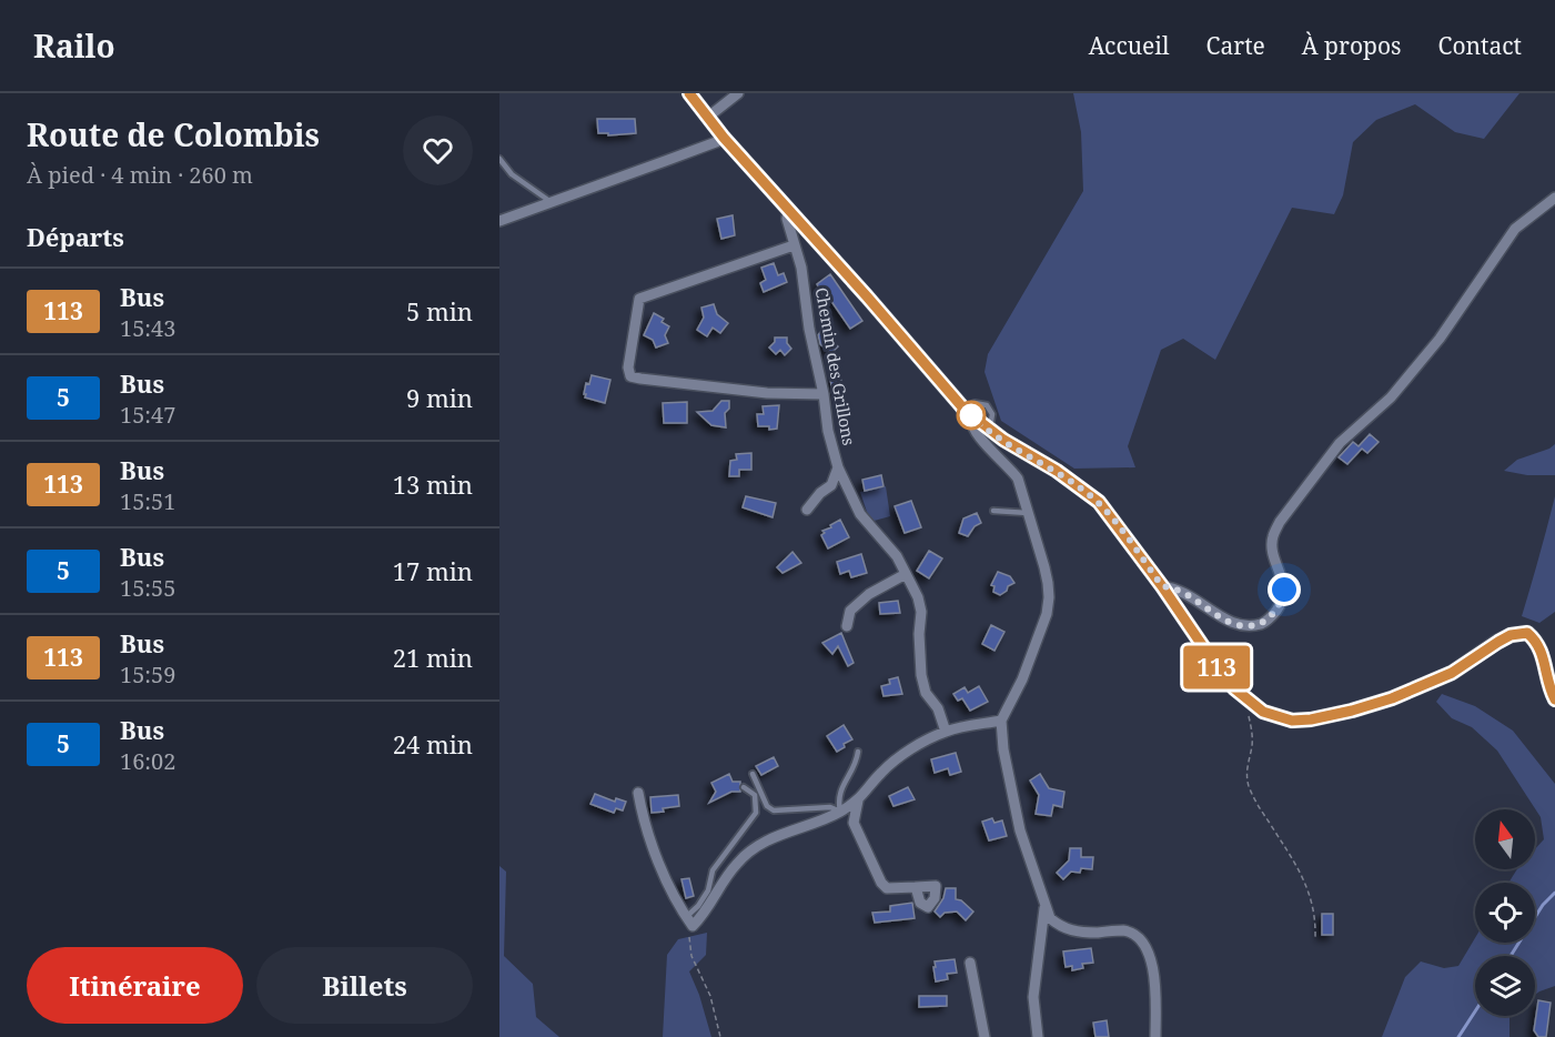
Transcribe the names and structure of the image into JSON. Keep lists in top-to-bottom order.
{
  "streets": {
    "street": ["Chemin des Grillons"]
  },
  "lines": ["bus line 113"],
  "north": "top",
  "page": {
    "header": "Railo",
    "nav": [
      "Accueil",
      "Carte",
      "À propos",
      "Contact"
    ],
    "heading": [
      ["Route de Colombis", "À pied · 4 min · 260 m"],
      "Départs"
    ],
    "on_map": "113",
    "list": [
      {
        "mark": "113",
        "name": "Bus",
        "note": "15:43",
        "value": "5 min"
      },
      {
        "mark": "5",
        "name": "Bus",
        "note": "15:47",
        "value": "9 min"
      },
      {
        "mark": "113",
        "name": "Bus",
        "note": "15:51",
        "value": "13 min"
      },
      {
        "mark": "5",
        "name": "Bus",
        "note": "15:55",
        "value": "17 min"
      },
      {
        "mark": "113",
        "name": "Bus",
        "note": "15:59",
        "value": "21 min"
      },
      {
        "mark": "5",
        "name": "Bus",
        "note": "16:02",
        "value": "24 min"
      }
    ],
    "buttons": ["Itinéraire", "Billets"]
  }
}
